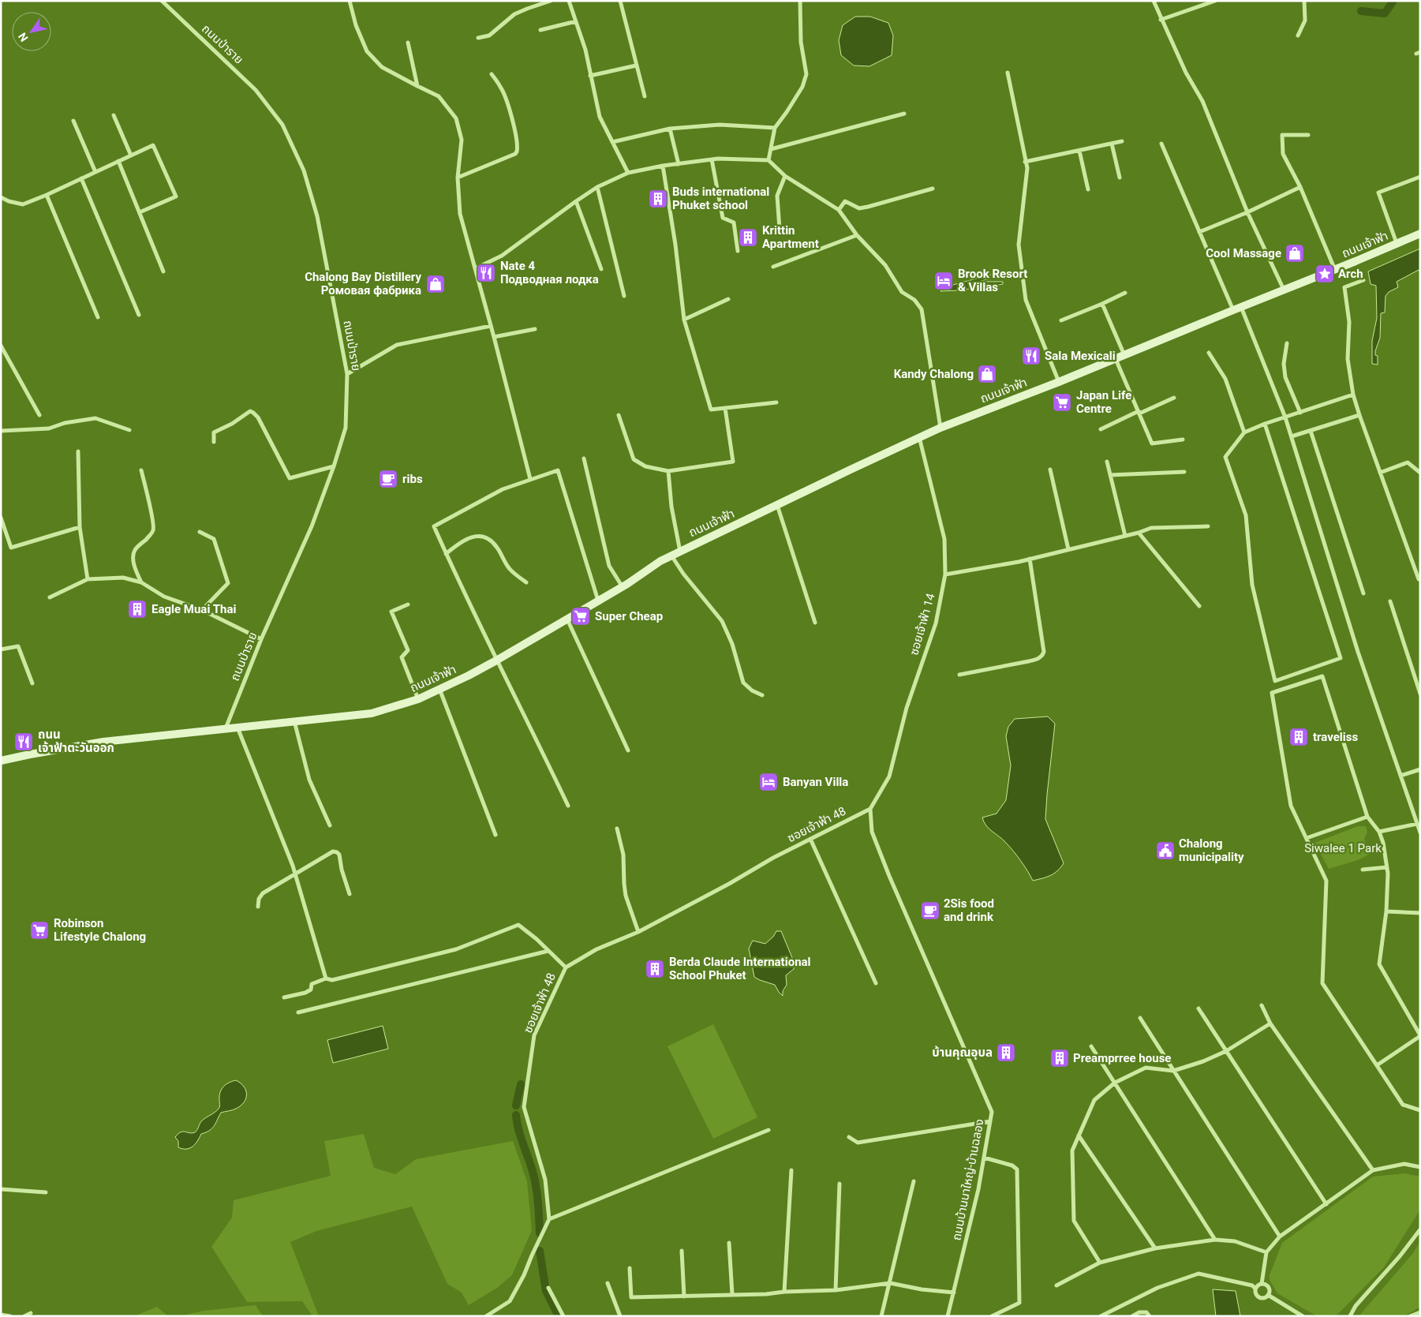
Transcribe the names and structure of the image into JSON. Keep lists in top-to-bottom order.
{
  "streets": {
    "main road": ["ถนนเจ้าฟ้า"],
    "street": [
      "ถนนป่าราย",
      "ซอยเจ้าฟ้า 14",
      "ซอยเจ้าฟ้า 48",
      "ถนนบ้านนาใหญ่-บ้านฉลอง"
    ]
  },
  "crossings": [
    ["ถนนป่าราย", "ถนนเจ้าฟ้า"],
    ["ถนนเจ้าฟ้า", "ซอยเจ้าฟ้า 14"],
    ["ซอยเจ้าฟ้า 14", "ซอยเจ้าฟ้า 48"],
    ["ซอยเจ้าฟ้า 14", "ถนนบ้านนาใหญ่-บ้านฉลอง"],
    ["ซอยเจ้าฟ้า 48", "ถนนบ้านนาใหญ่-บ้านฉลอง"]
  ],
  "parks": ["Siwalee 1 Park"],
  "places": {
    "building": [
      "Buds international Phuket school",
      "Krittin Apartment",
      "Eagle Muai Thai",
      "traveliss",
      "Berda Claude International School Phuket",
      "บ้านคุณอุบล",
      "Preamprree house"
    ],
    "shop": ["Cool Massage", "Chalong Bay Distillery Ромовая фабрика", "Kandy Chalong"],
    "restaurant": ["Nate 4 Подводная лодка", "Sala Mexicali", "ถนน เจ้าฟ้าตะวันออก"],
    "place": ["Arch"],
    "hotel": ["Brook Resort & Villas", "Banyan Villa"],
    "supermarket": ["Japan Life Centre", "Super Cheap", "Robinson Lifestyle Chalong"],
    "cafe": ["ribs", "2Sis food and drink"],
    "public building": ["Chalong municipality"]
  },
  "north": "bottom left"
}
